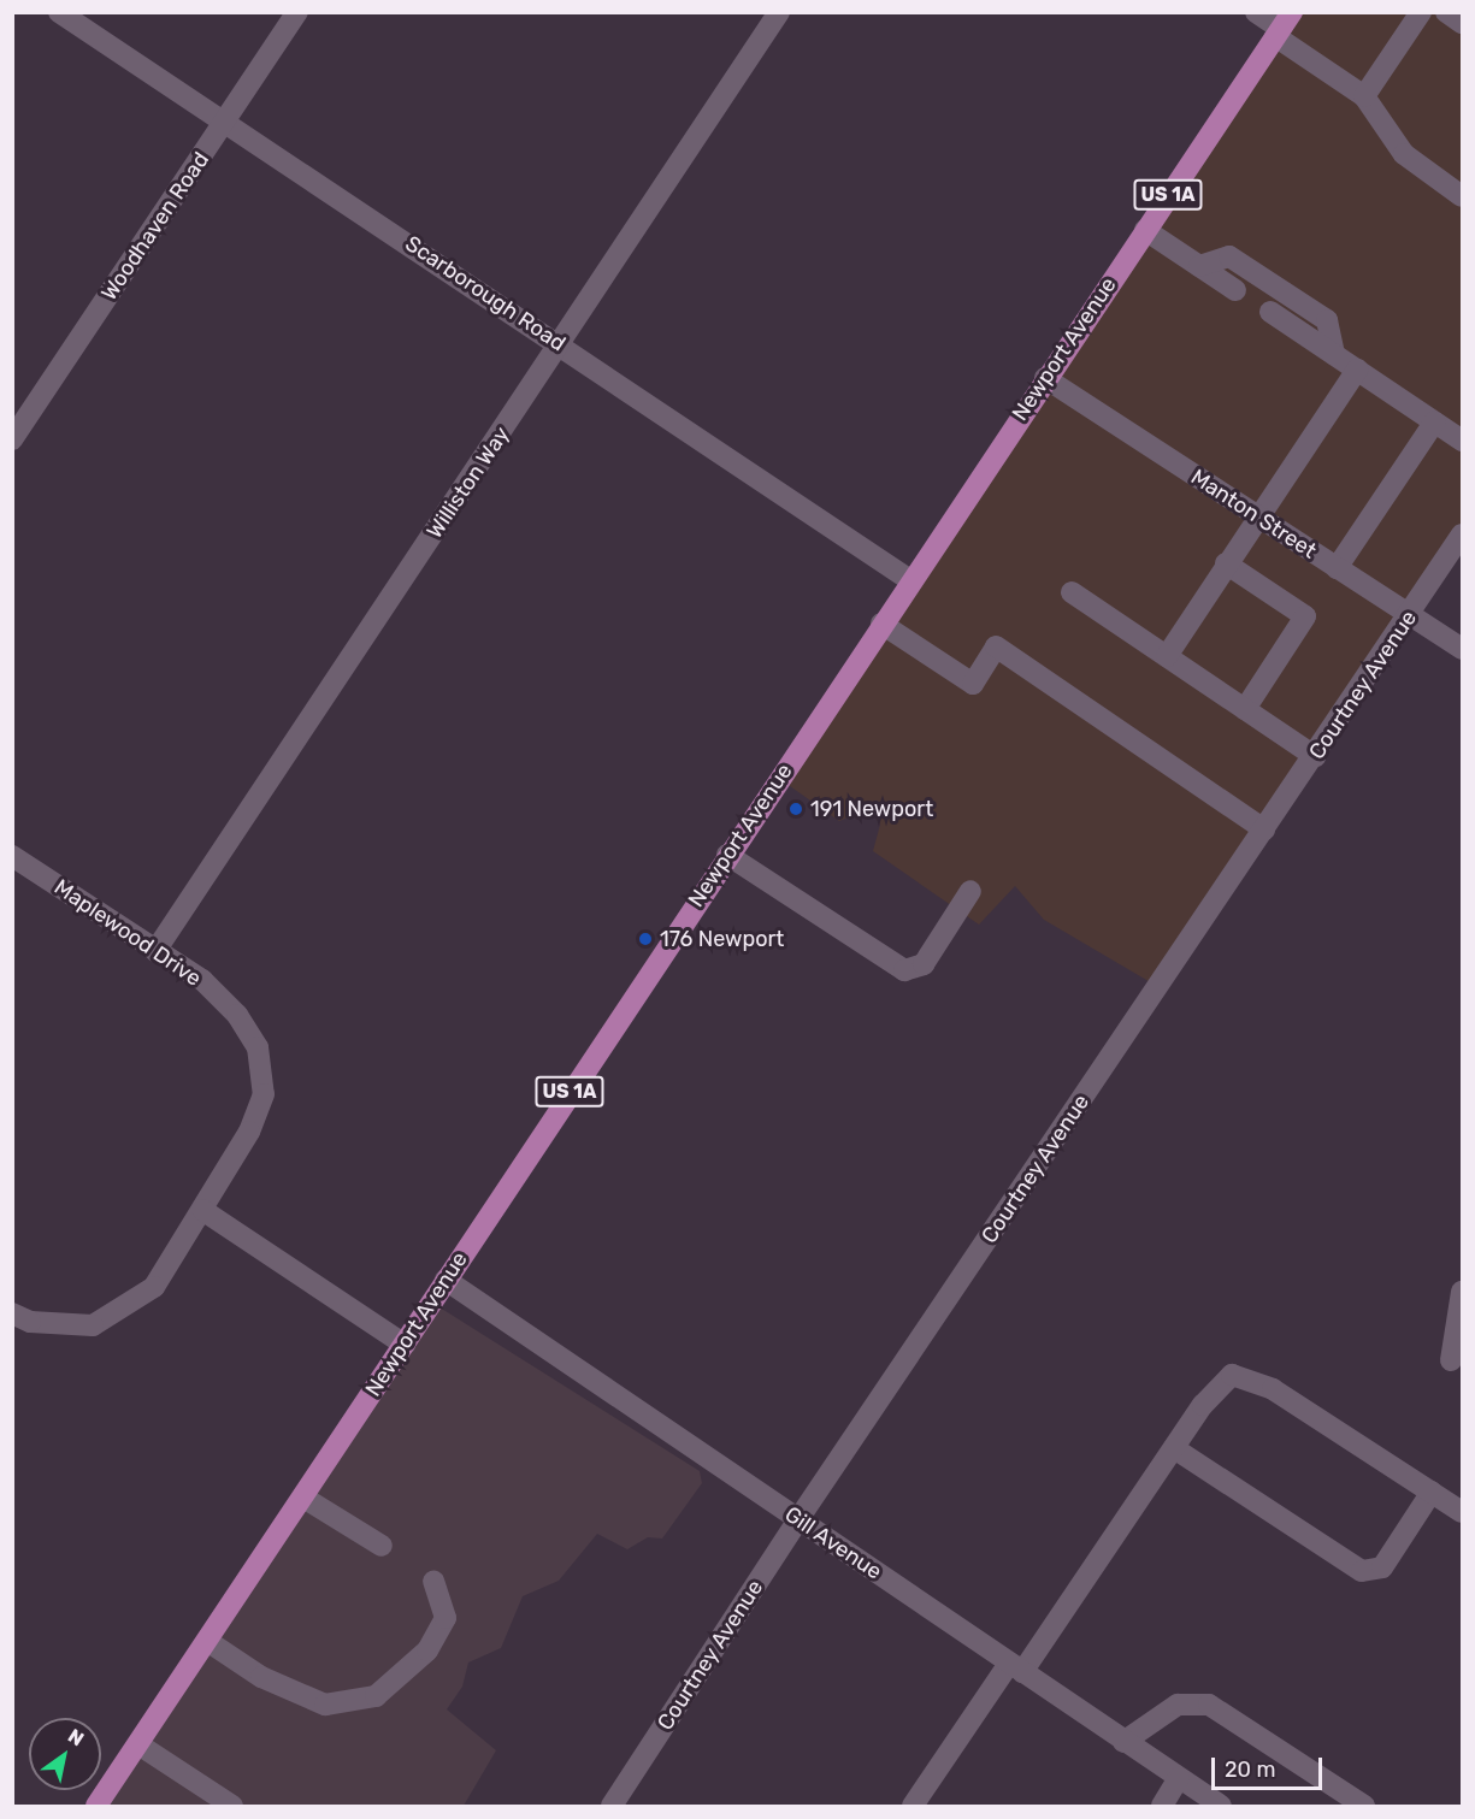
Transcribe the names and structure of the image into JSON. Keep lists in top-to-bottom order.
{
  "streets": {
    "main road": ["US 1A", "Newport Avenue"],
    "street": [
      "Woodhaven Road",
      "Scarborough Road",
      "Williston Way",
      "Manton Street",
      "Courtney Avenue",
      "Maplewood Drive",
      "Gill Avenue"
    ]
  },
  "crossings": [
    ["Woodhaven Road", "Scarborough Road"],
    ["Scarborough Road", "Newport Avenue"],
    ["Scarborough Road", "Williston Way"],
    ["Newport Avenue", "Manton Street"],
    ["Newport Avenue", "Gill Avenue"],
    ["Williston Way", "Maplewood Drive"],
    ["Manton Street", "Courtney Avenue"],
    ["Courtney Avenue", "Gill Avenue"]
  ],
  "places": ["191 Newport", "176 Newport"],
  "scale_bar": "20 m",
  "north": "top right"
}
